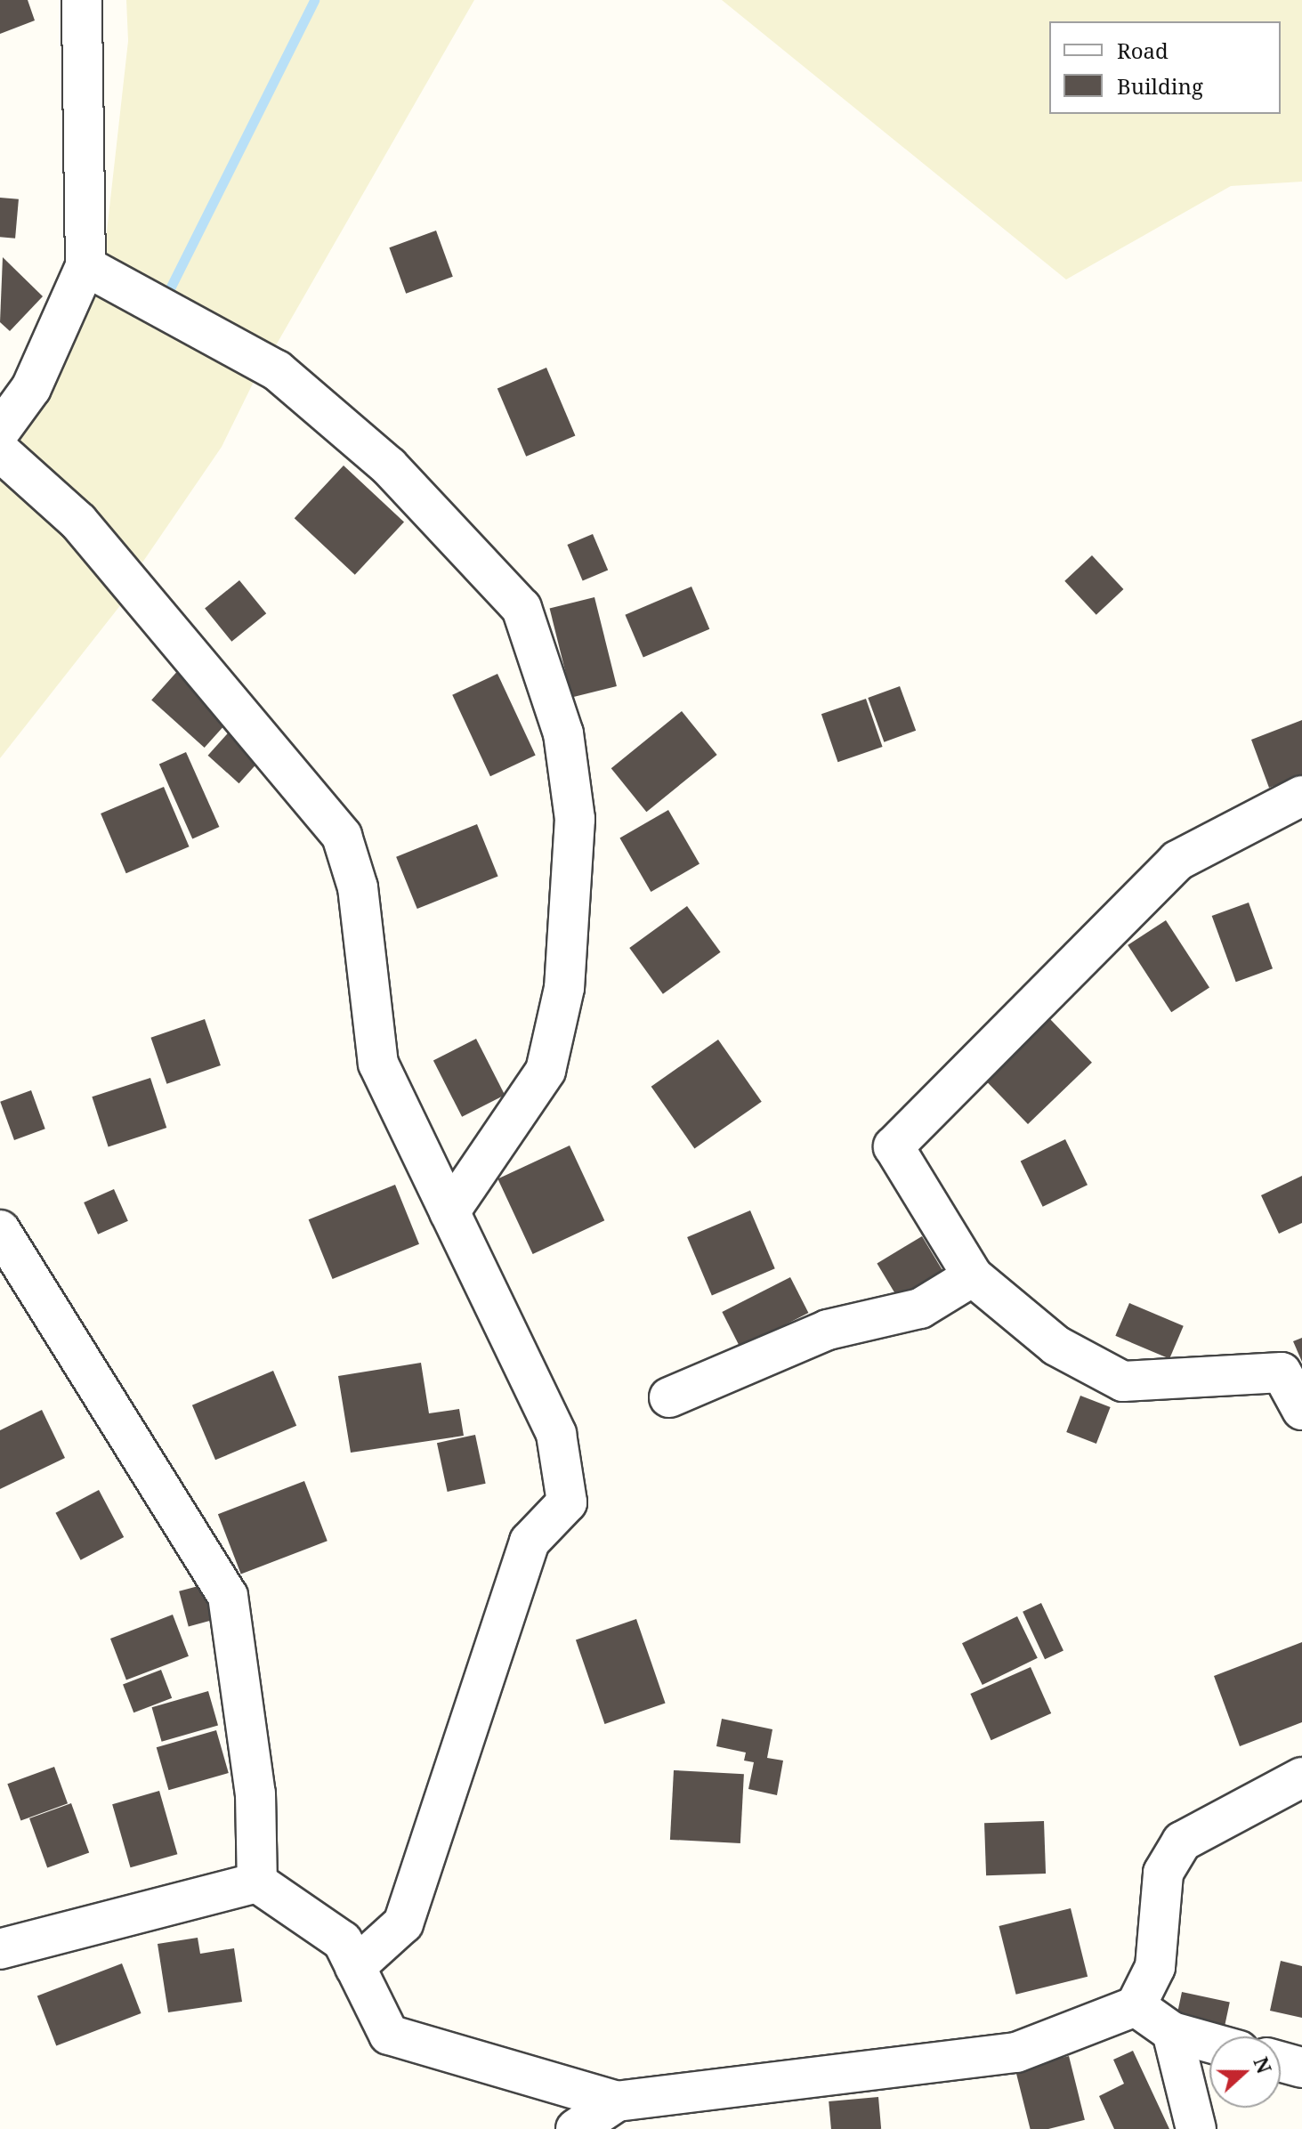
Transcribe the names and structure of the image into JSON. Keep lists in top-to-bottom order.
{
  "legend": ["Road", "Building"],
  "north": "right"
}
